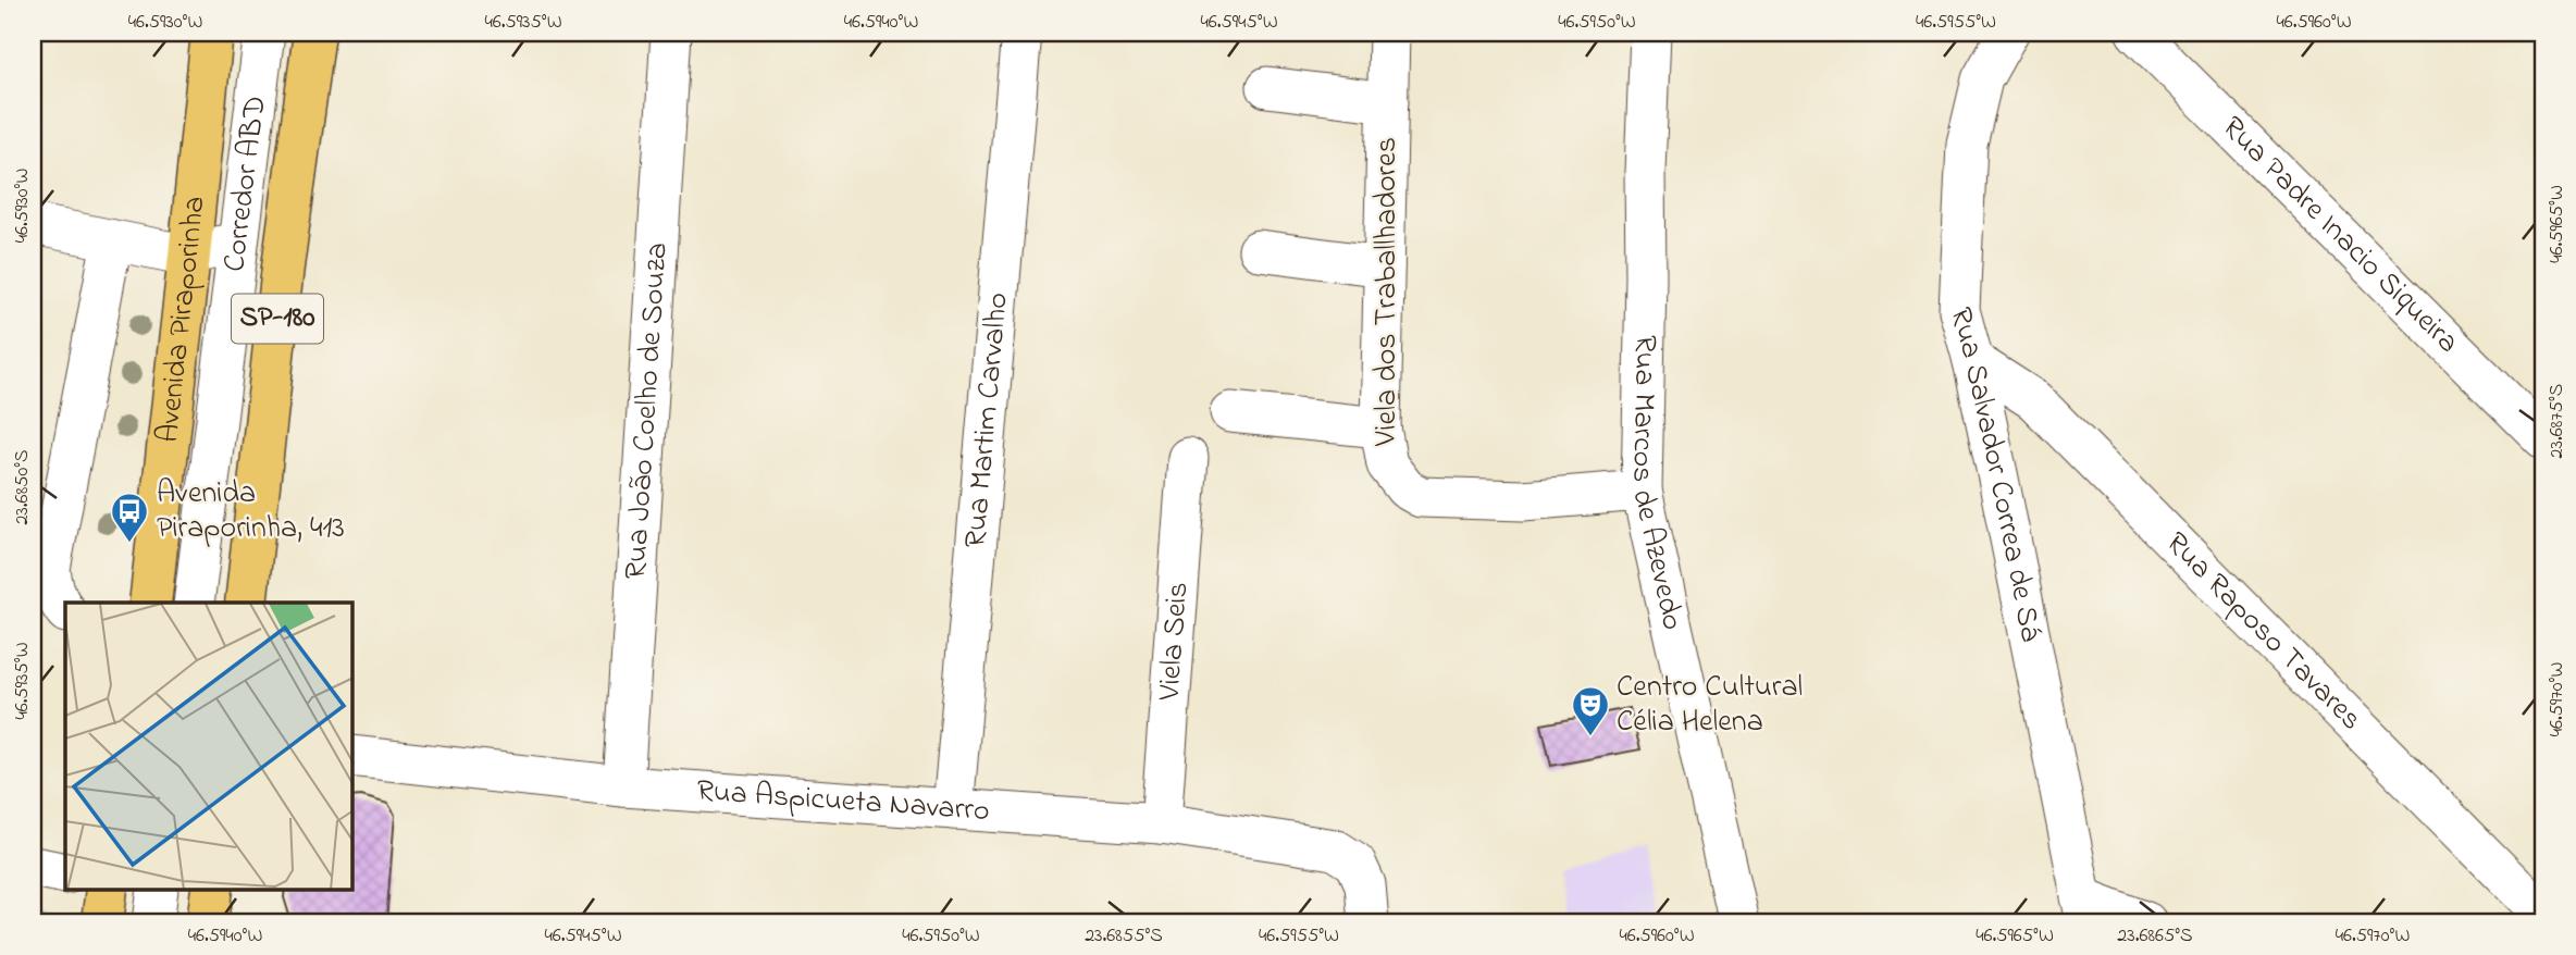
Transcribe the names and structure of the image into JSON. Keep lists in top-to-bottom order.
{
  "streets": {
    "main road": ["Avenida Piraporinha", "SP-180"],
    "street": [
      "Corredor ABD",
      "Rua Padre Inacio Siqueira",
      "Viela dos Traballhadores",
      "Rua João Coelho de Souza",
      "Rua Martim Carvalho",
      "Rua Salvador Correa de Sá",
      "Rua Marcos de Azevedo",
      "Rua Raposo Tavares",
      "Viela Seis",
      "Rua Aspicueta Navarro"
    ]
  },
  "crossings": [
    ["Viela dos Traballhadores", "Rua Marcos de Azevedo"],
    ["Rua João Coelho de Souza", "Rua Aspicueta Navarro"],
    ["Rua Martim Carvalho", "Rua Aspicueta Navarro"],
    ["Rua Salvador Correa de Sá", "Rua Raposo Tavares"],
    ["Viela Seis", "Rua Aspicueta Navarro"]
  ],
  "places": {
    "bus stop": ["Avenida Piraporinha, 413"],
    "theatre": ["Centro Cultural Célia Helena"]
  },
  "coordinates": [
    "46.5930°W",
    "46.5935°W",
    "46.5940°W",
    "46.5945°W",
    "46.5950°W",
    "46.5955°W",
    "46.5960°W",
    "46.5965°W",
    "23.6875°S",
    "23.6850°S",
    "46.5970°W",
    "23.6855°S",
    "23.6865°S"
  ]
}
